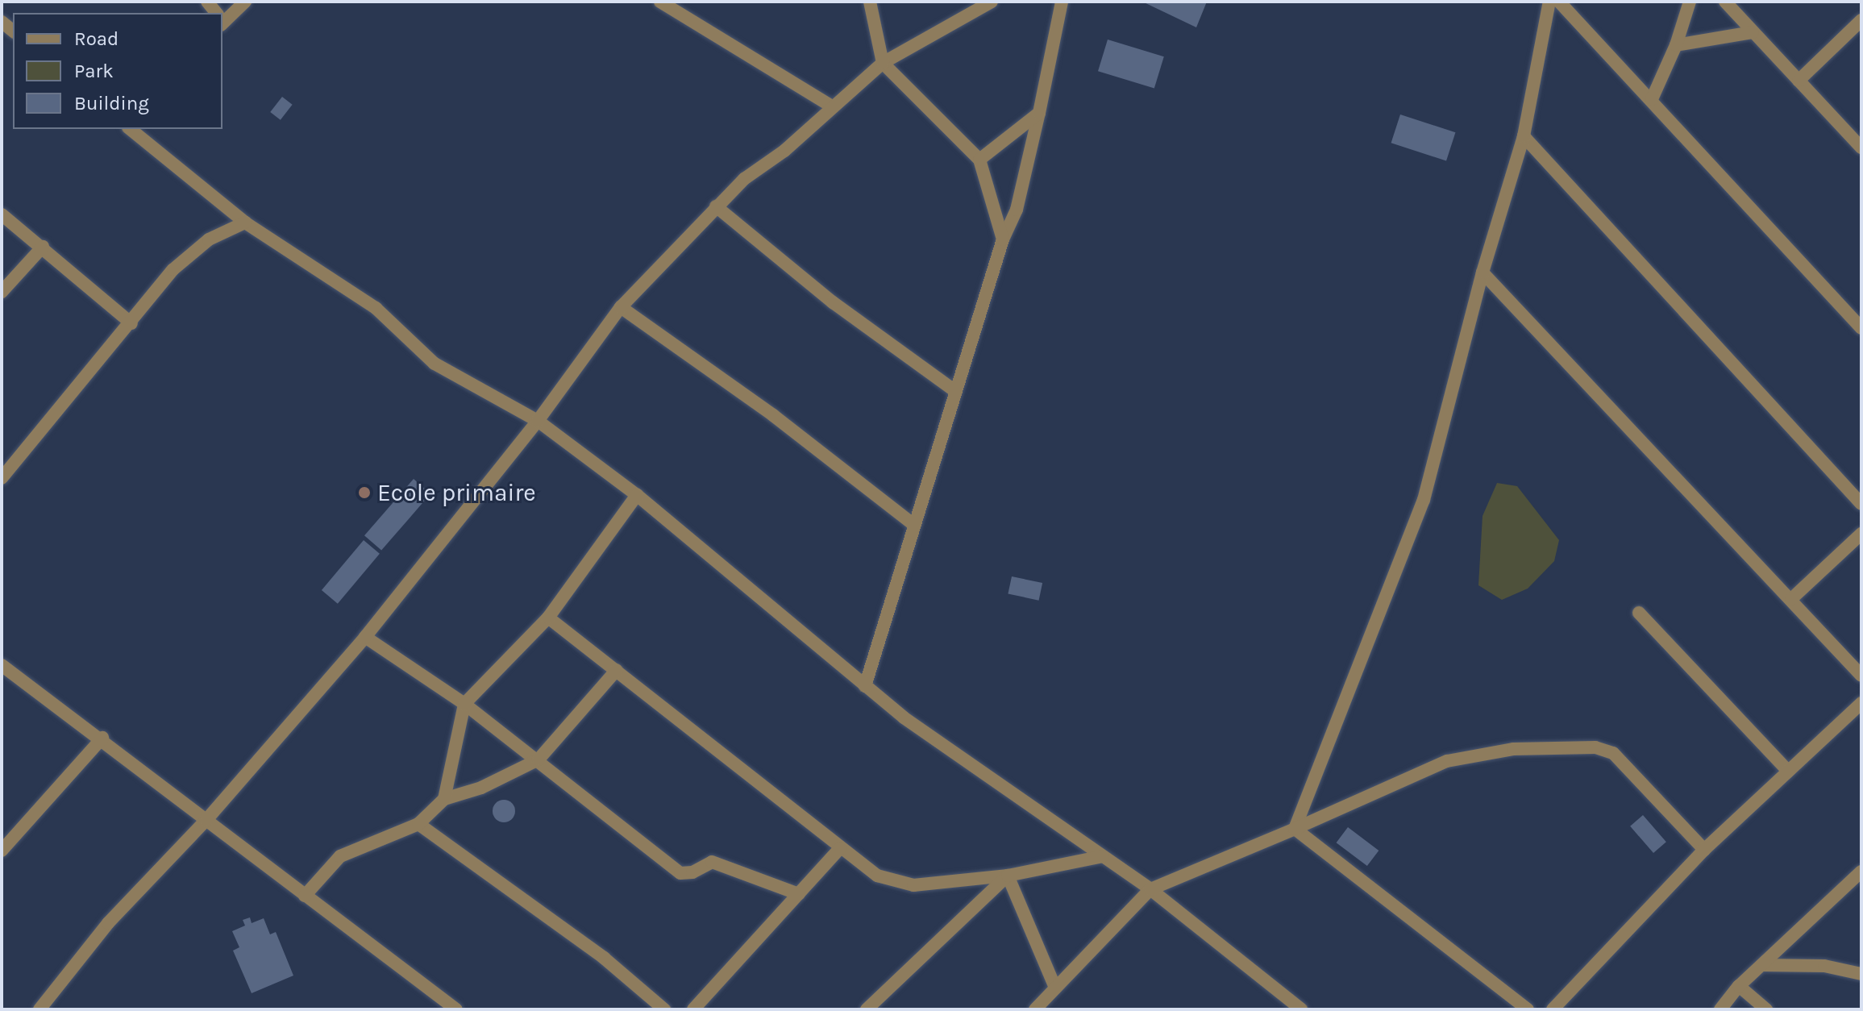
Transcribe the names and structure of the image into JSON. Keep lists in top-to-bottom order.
{
  "places": ["Ecole primaire"],
  "legend": ["Road", "Park", "Building"]
}
